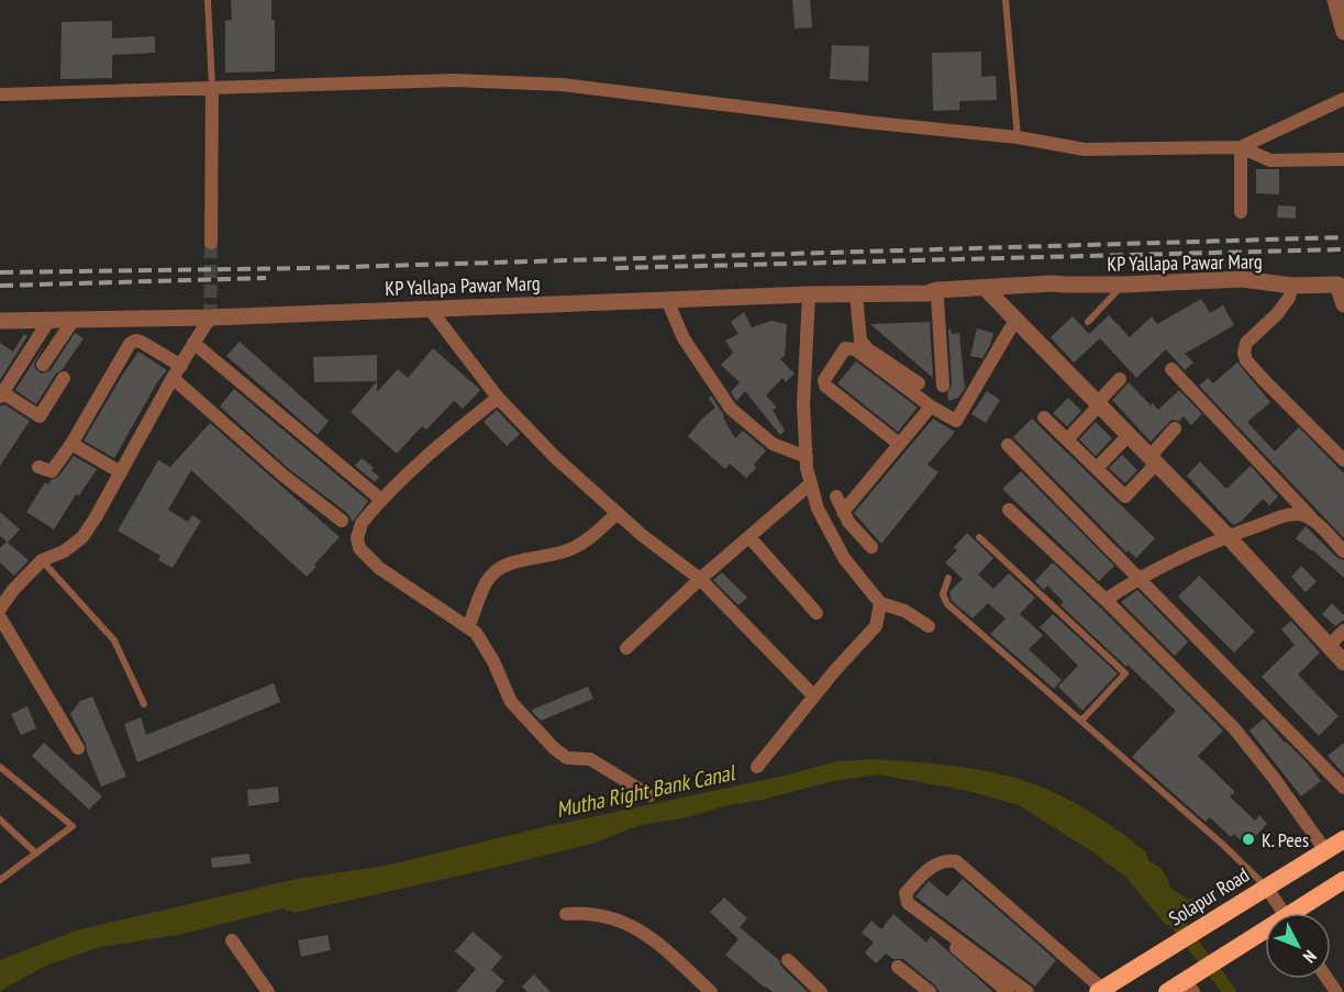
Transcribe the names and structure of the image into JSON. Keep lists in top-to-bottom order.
{
  "streets": {
    "highway": ["Solapur Road"],
    "street": ["KP Yallapa Pawar Marg"]
  },
  "water": ["Mutha Right Bank Canal"],
  "places": ["K. Pees"],
  "north": "bottom right"
}
